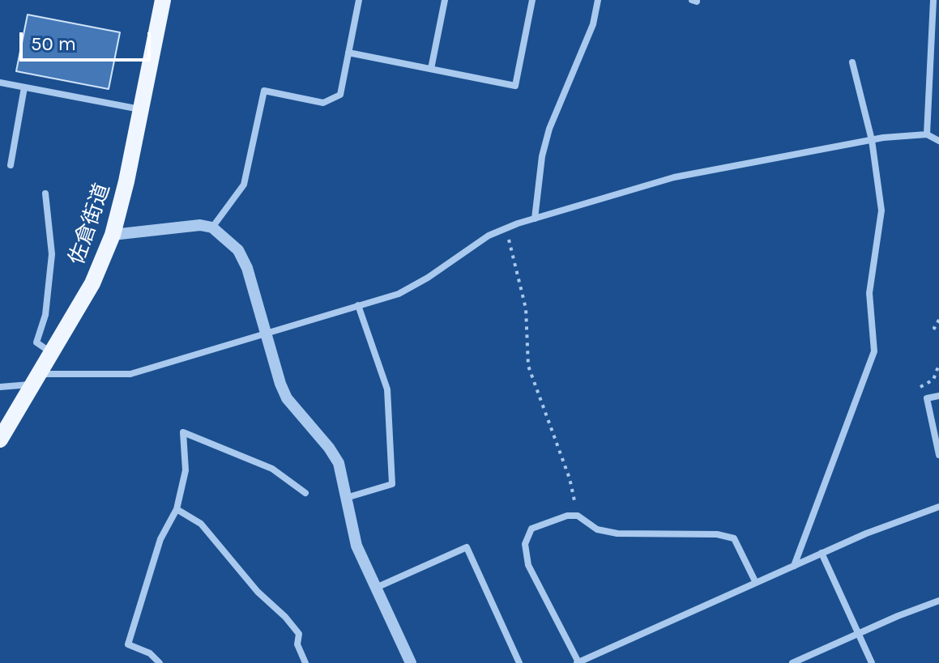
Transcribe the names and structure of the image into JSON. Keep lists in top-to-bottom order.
{
  "streets": {
    "main road": ["佐倉街道"]
  },
  "scale_bar": "50 m"
}
